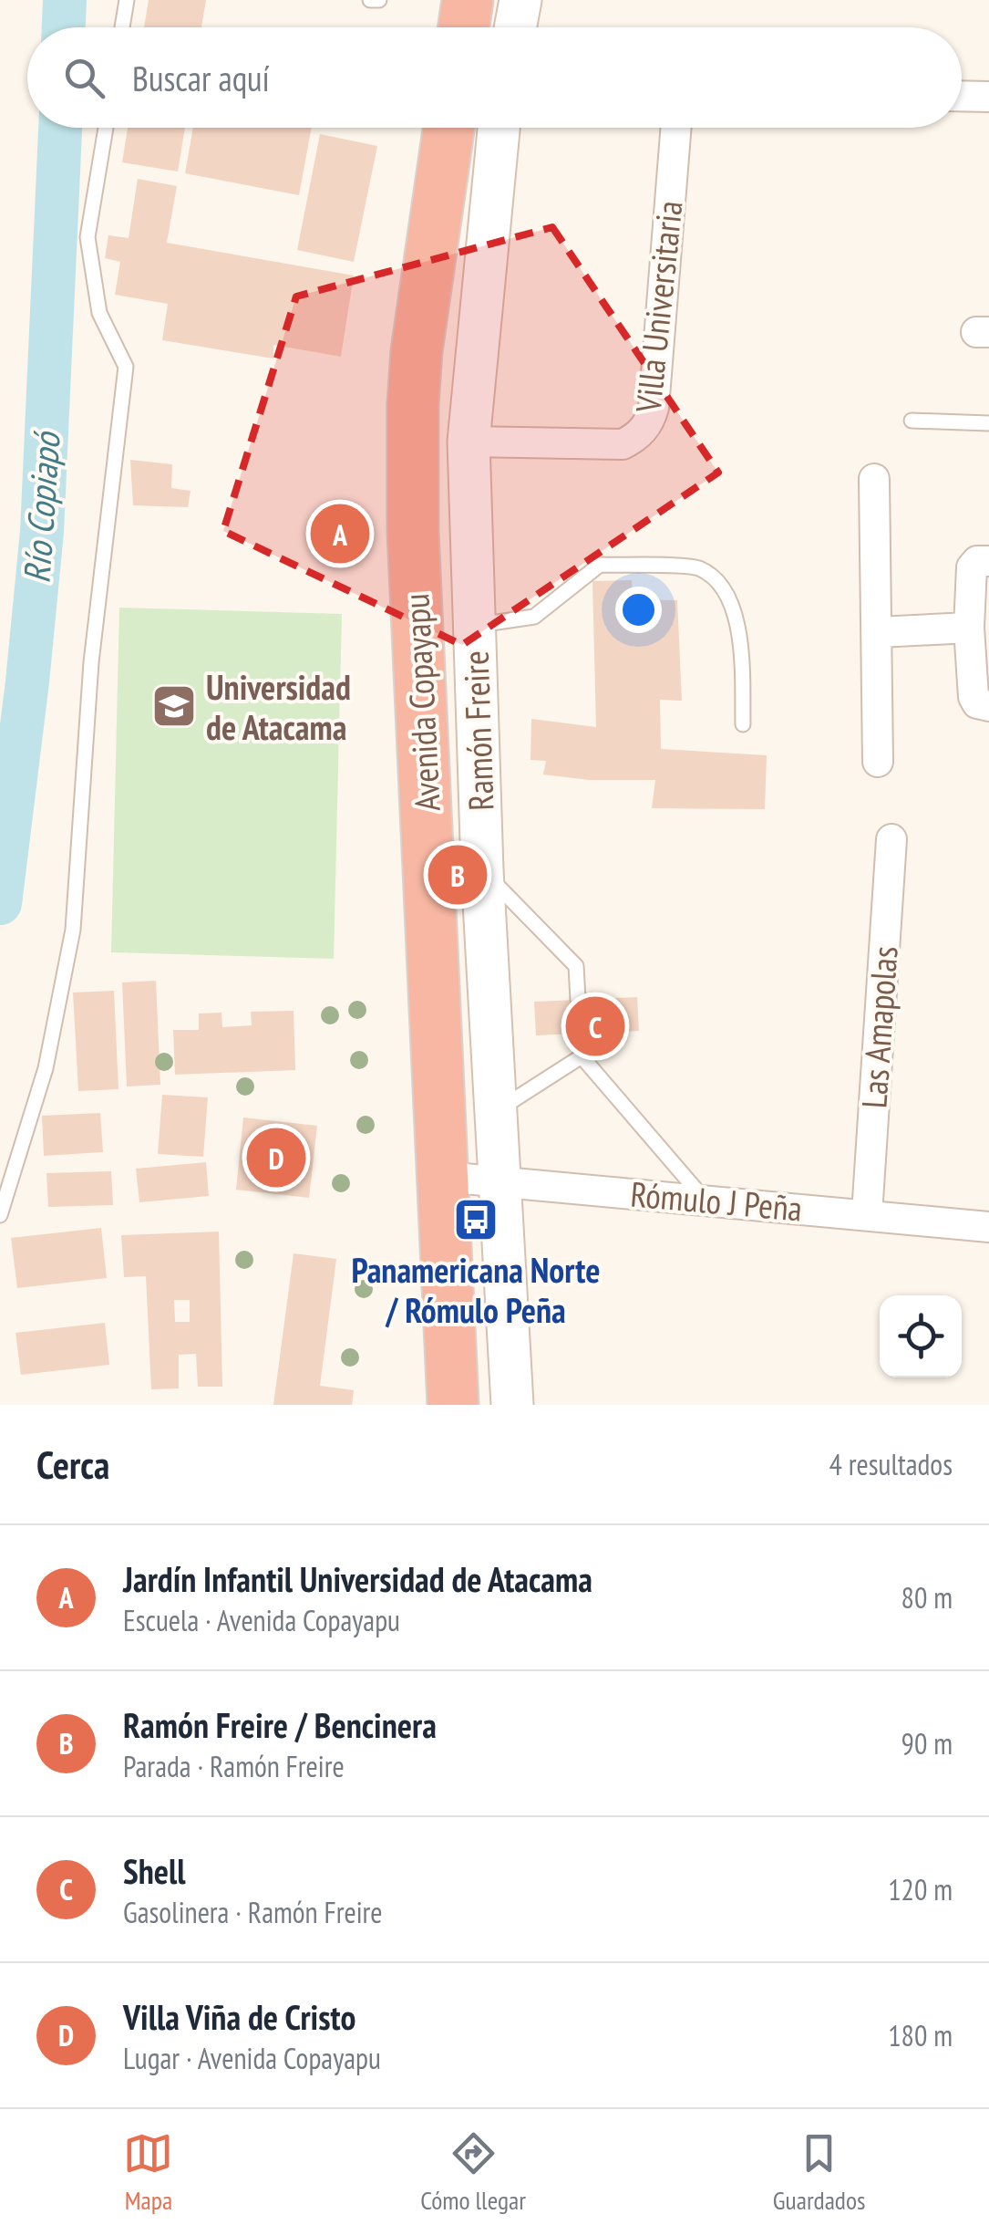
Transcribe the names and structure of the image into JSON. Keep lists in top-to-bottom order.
{
  "streets": {
    "highway": ["Avenida Copayapu"],
    "street": [
      "Villa Universitaria",
      "Ramón Freire",
      "Las Amapolas",
      "Rómulo J Peña"
    ]
  },
  "crossings": [
    ["Villa Universitaria", "Ramón Freire"],
    ["Avenida Copayapu", "Rómulo J Peña"],
    ["Ramón Freire", "Rómulo J Peña"],
    ["Las Amapolas", "Rómulo J Peña"]
  ],
  "water": ["Río Copiapó"],
  "places": {
    "school or university": ["Universidad de Atacama"],
    "bus stop": ["Panamericana Norte / Rómulo Peña"]
  },
  "page": {
    "search": "Buscar aquí",
    "pins": [
      "A",
      "B",
      "C",
      "D"
    ],
    "heading": ["Cerca", "4 resultados"],
    "list": [
      {
        "mark": "A",
        "name": "Jardín Infantil Universidad de Atacama",
        "note": "Escuela · Avenida Copayapu",
        "value": "80 m"
      },
      {
        "mark": "B",
        "name": "Ramón Freire / Bencinera",
        "note": "Parada · Ramón Freire",
        "value": "90 m"
      },
      {
        "mark": "C",
        "name": "Shell",
        "note": "Gasolinera · Ramón Freire",
        "value": "120 m"
      },
      {
        "mark": "D",
        "name": "Villa Viña de Cristo",
        "note": "Lugar · Avenida Copayapu",
        "value": "180 m"
      }
    ],
    "nav": ["Mapa", "Cómo llegar", "Guardados"]
  }
}
